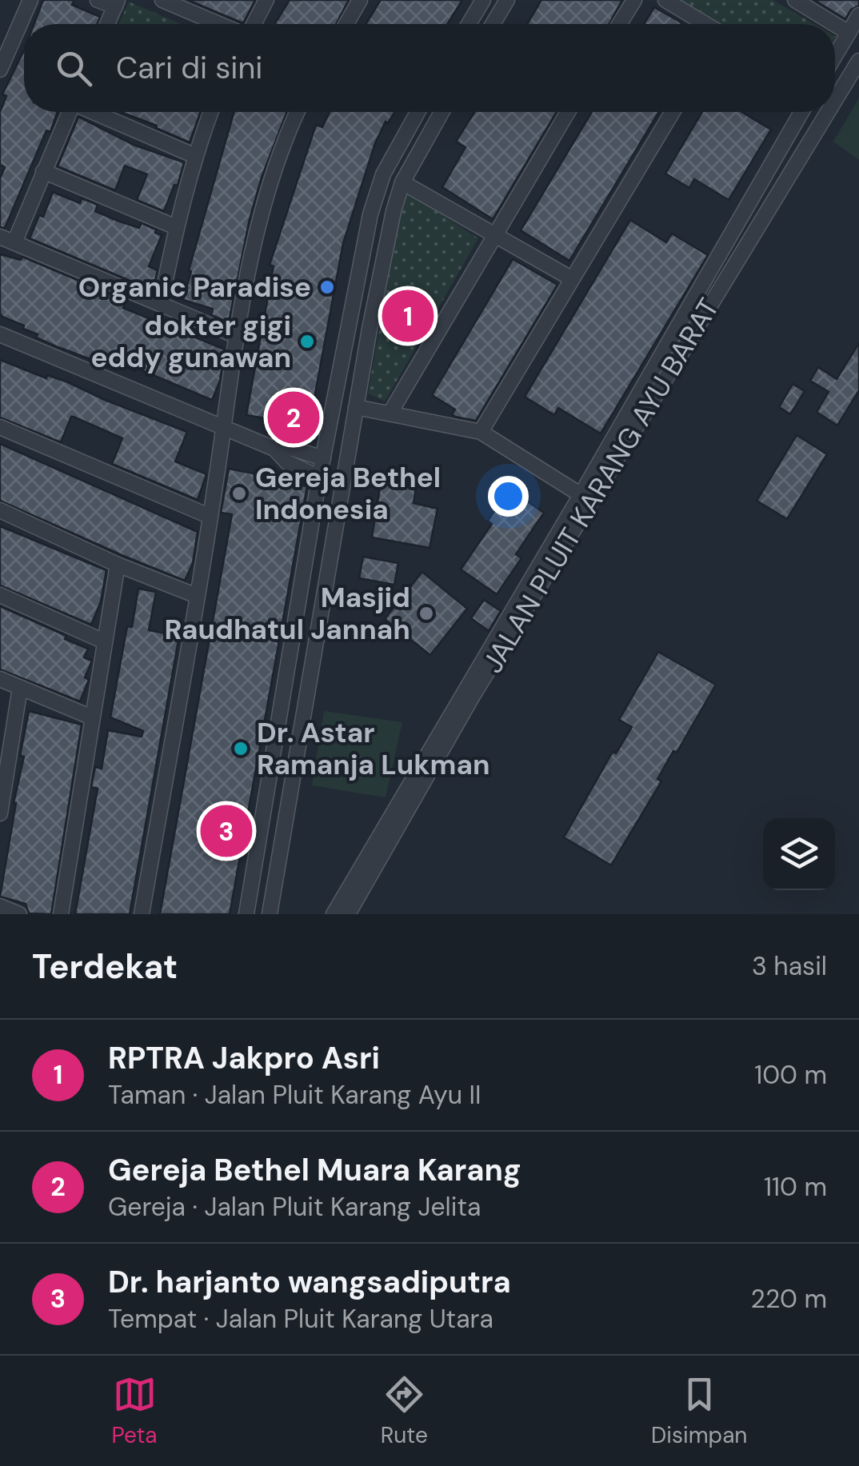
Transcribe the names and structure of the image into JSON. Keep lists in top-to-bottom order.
{
  "streets": {
    "street": ["JALAN PLUIT KARANG AYU BARAT"]
  },
  "places": [
    "Organic Paradise",
    "dokter gigi eddy gunawan",
    "Gereja Bethel Indonesia",
    "Masjid Raudhatul Jannah",
    "Dr. Astar Ramanja Lukman"
  ],
  "page": {
    "search": "Cari di sini",
    "pins": ["1", "2", "3"],
    "heading": ["Terdekat", "3 hasil"],
    "list": [
      {
        "mark": "1",
        "name": "RPTRA Jakpro Asri",
        "note": "Taman · Jalan Pluit Karang Ayu II",
        "value": "100 m"
      },
      {
        "mark": "2",
        "name": "Gereja Bethel Muara Karang",
        "note": "Gereja · Jalan Pluit Karang Jelita",
        "value": "110 m"
      },
      {
        "mark": "3",
        "name": "Dr. harjanto wangsadiputra",
        "note": "Tempat · Jalan Pluit Karang Utara",
        "value": "220 m"
      }
    ],
    "nav": ["Peta", "Rute", "Disimpan"]
  }
}
